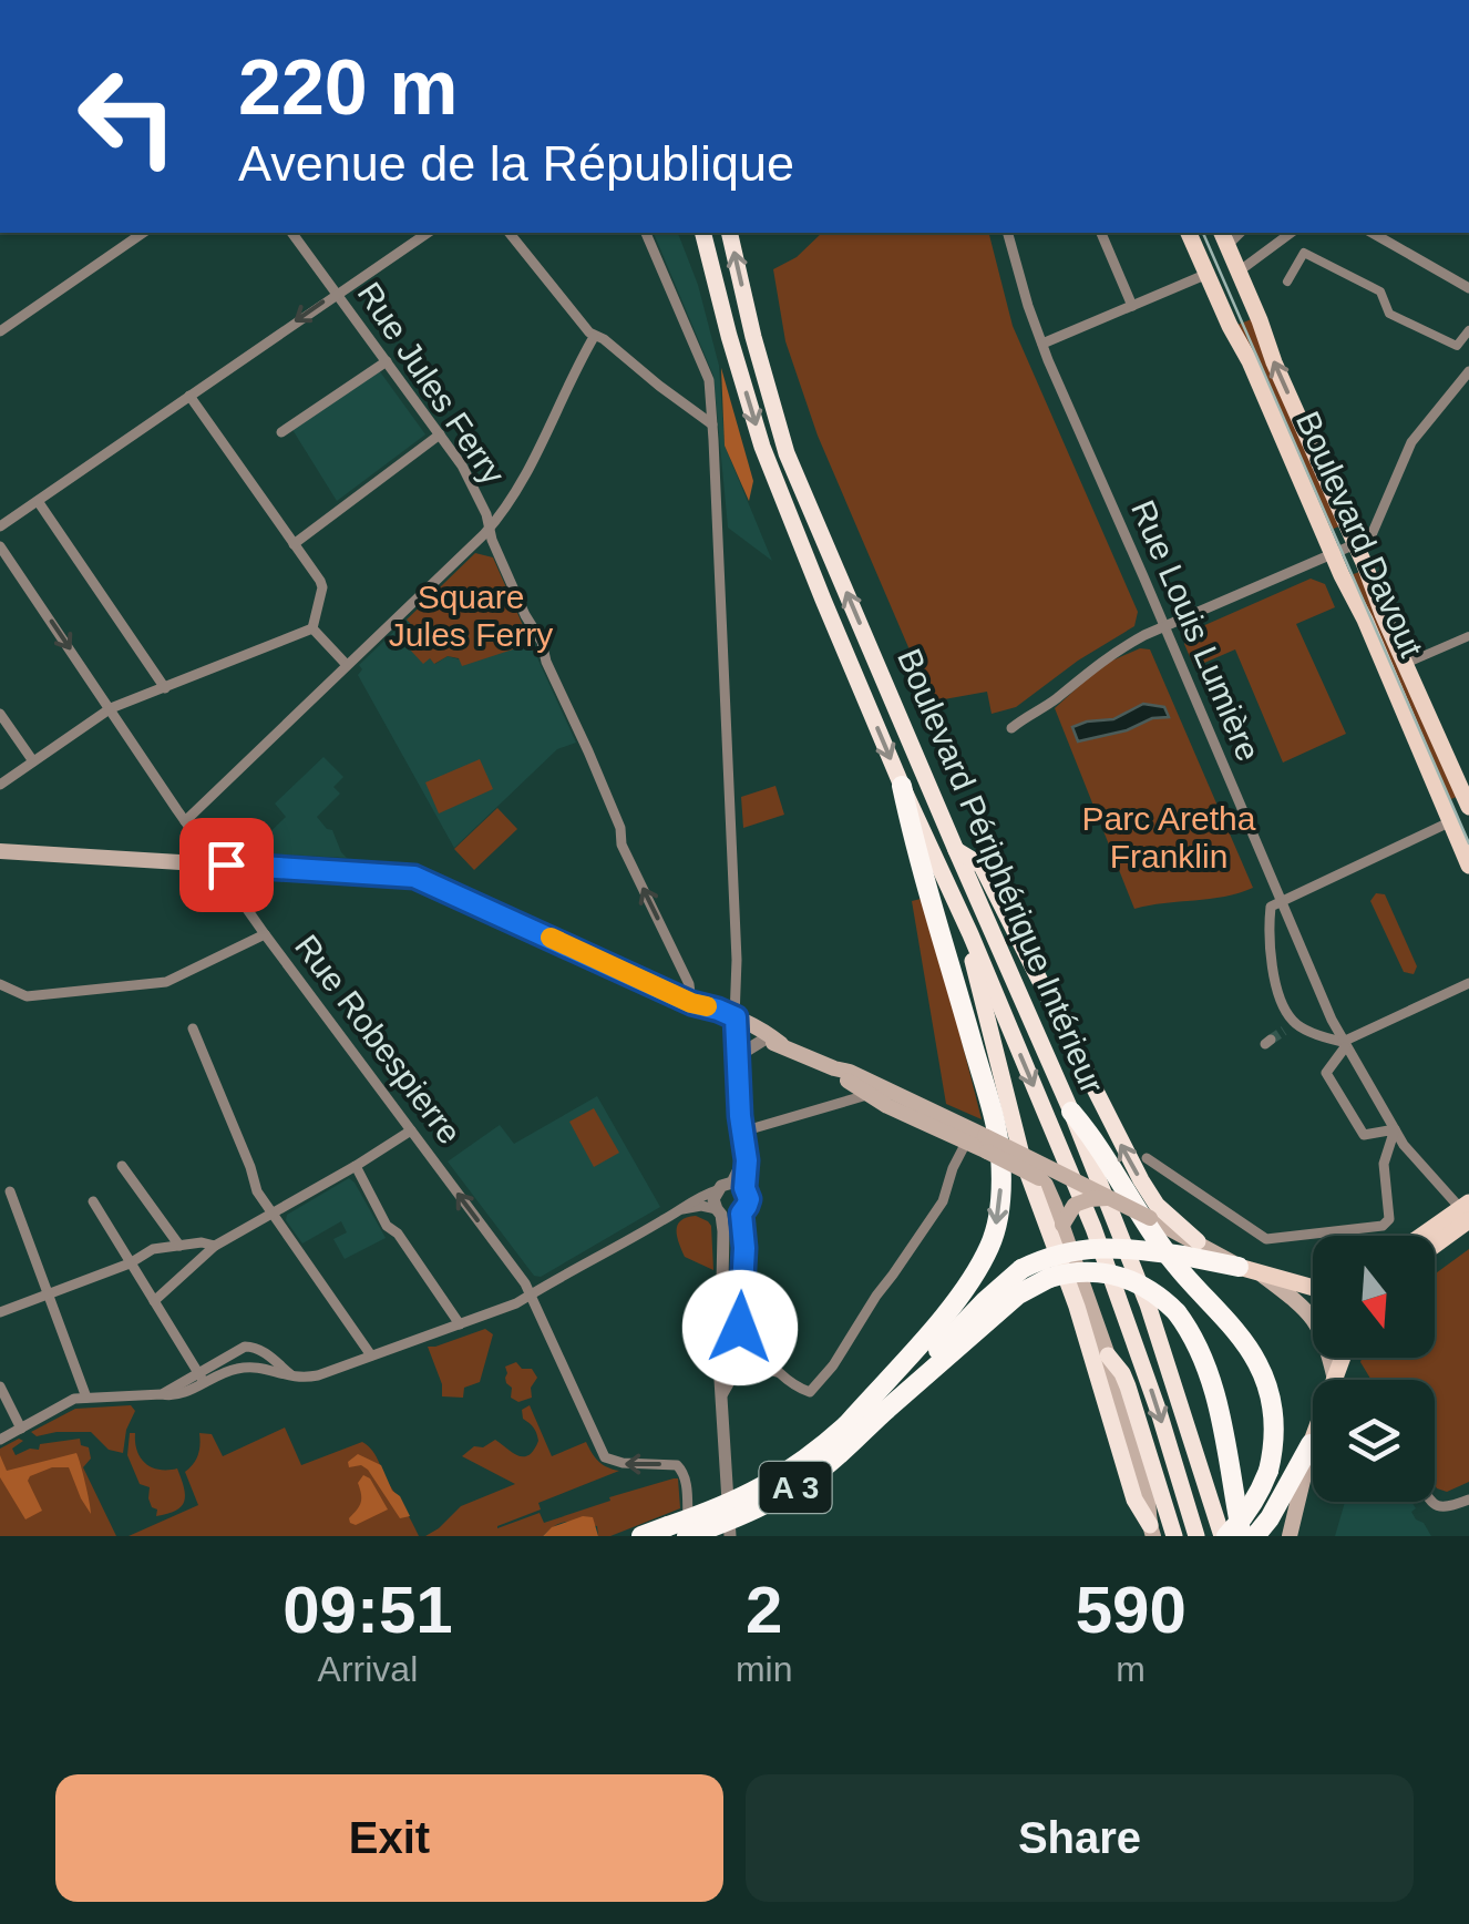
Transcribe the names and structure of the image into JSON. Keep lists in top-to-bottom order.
{
  "streets": {
    "highway": ["Boulevard Périphérique Intérieur", "A 3"],
    "main road": ["Boulevard Davout"],
    "street": ["Rue Jules Ferry", "Rue Louis Lumière", "Rue Robespierre"]
  },
  "crossings": [
    ["Rue Robespierre", "A 3"]
  ],
  "one_way": ["Rue Jules Ferry"],
  "parks": ["Square Jules Ferry", "Parc Aretha Franklin"],
  "north": "bottom",
  "page": {
    "turn": ["220 m", "Avenue de la République"],
    "eta": [
      "09:51",
      "Arrival",
      "2",
      "min",
      "590",
      "m"
    ],
    "buttons": ["Exit", "Share"]
  }
}
